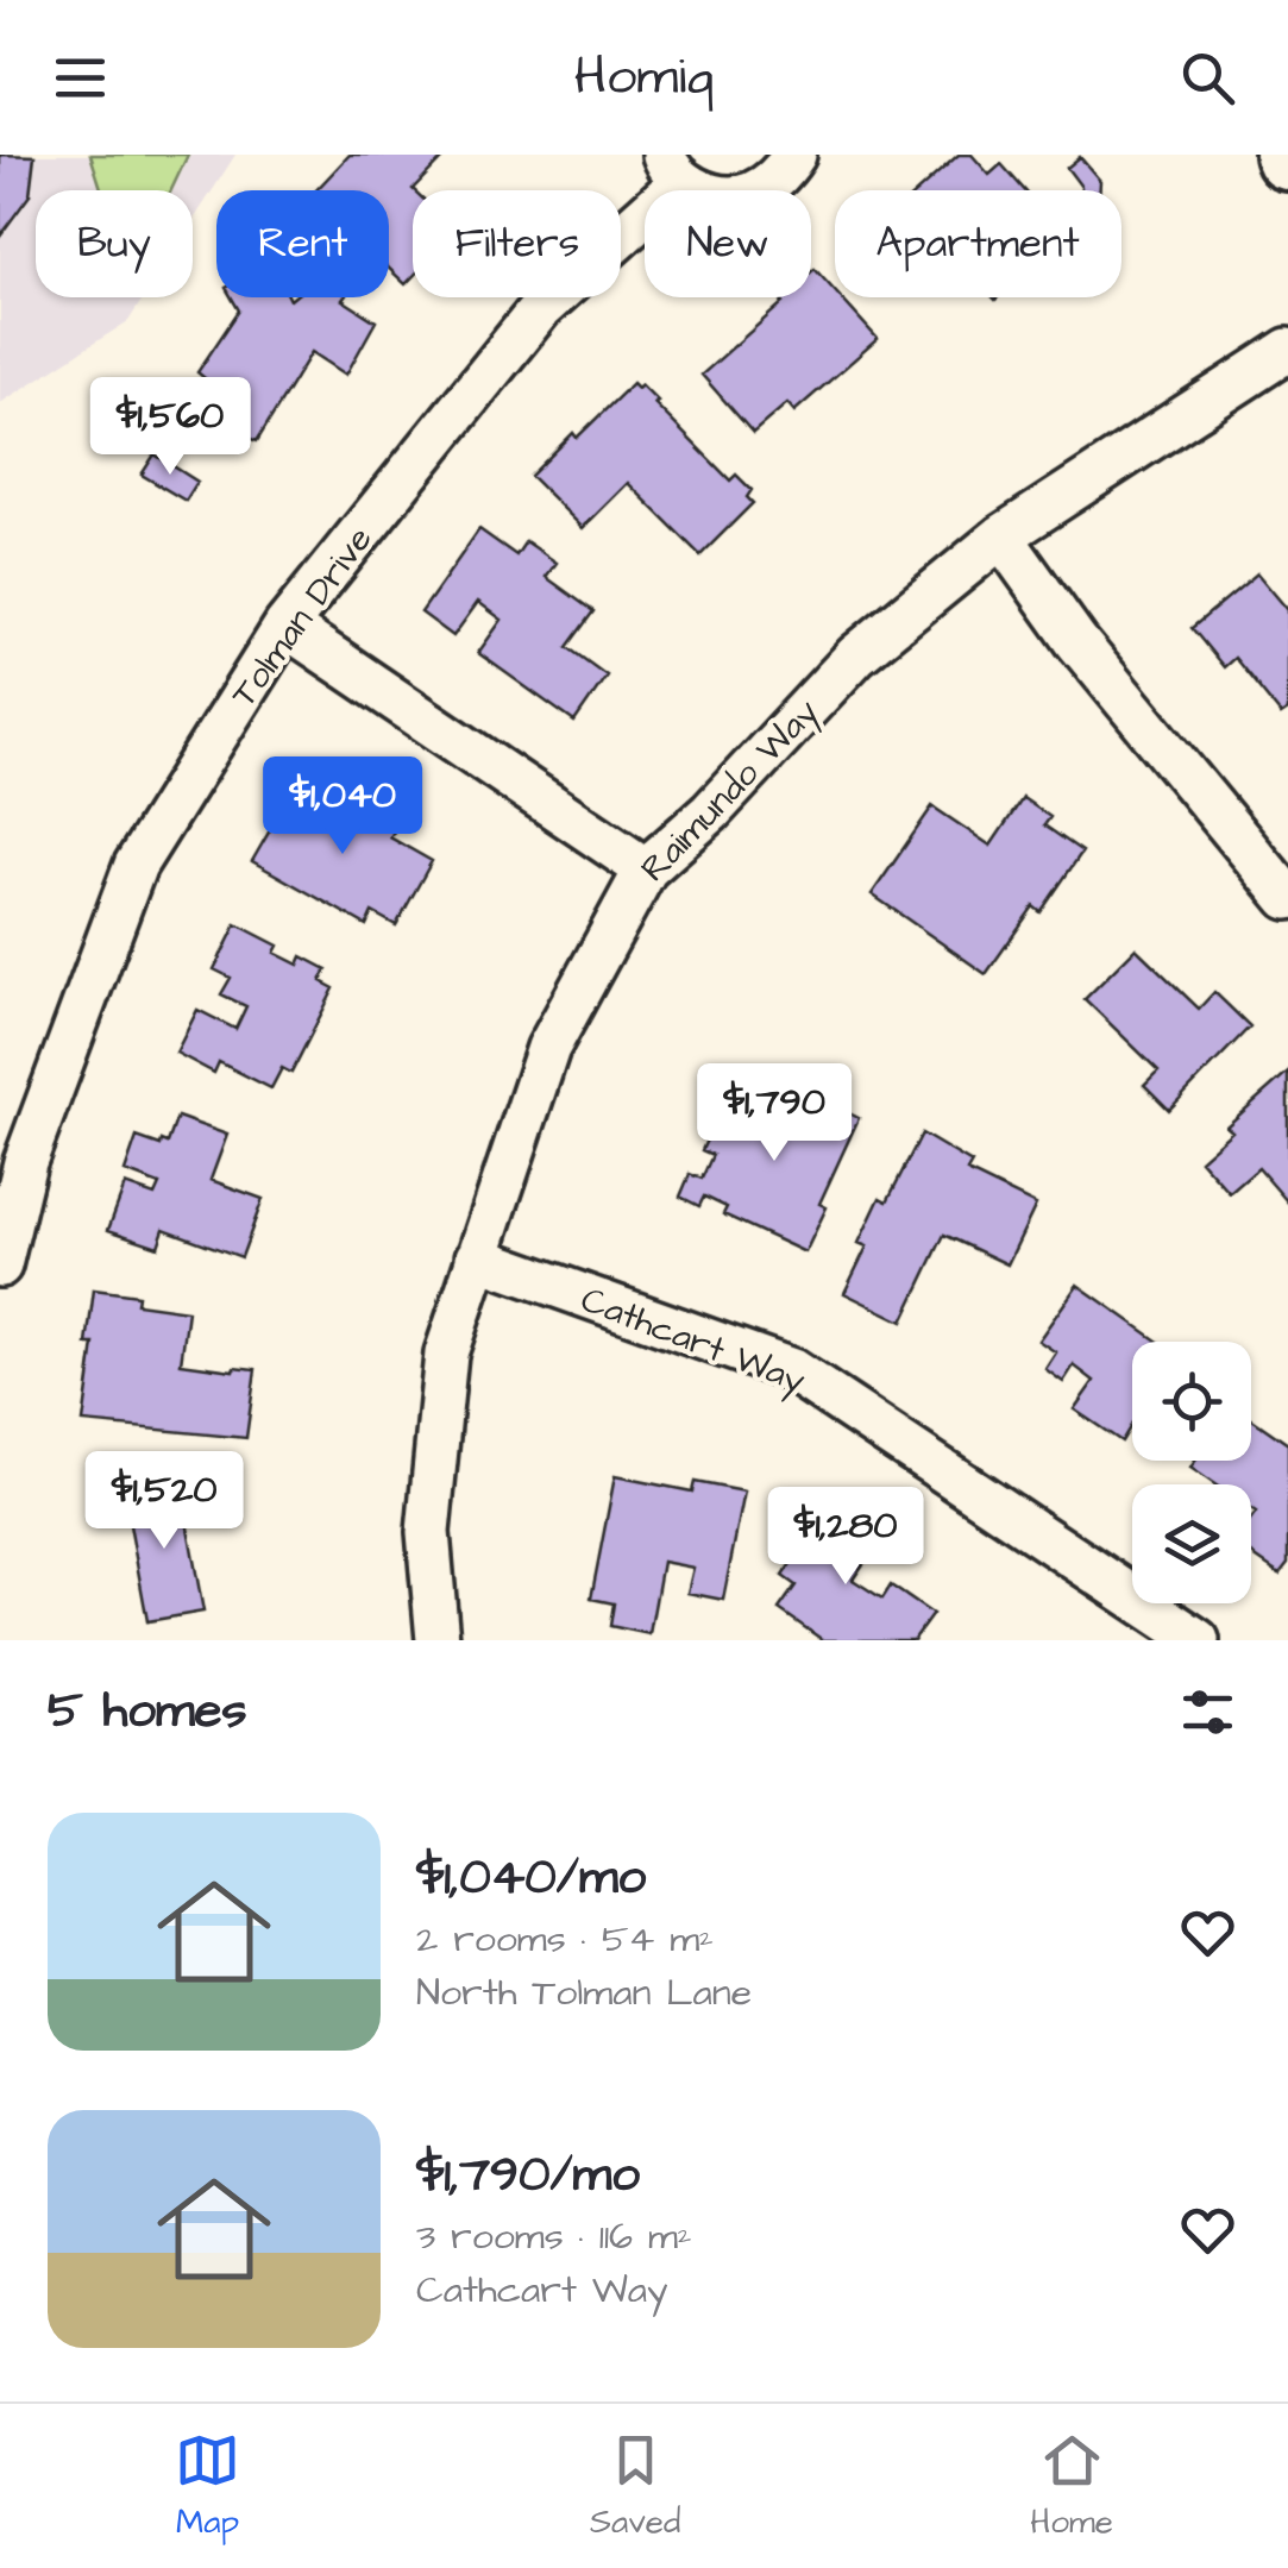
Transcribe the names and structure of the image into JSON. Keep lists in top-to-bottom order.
{
  "streets": {
    "street": ["Tolman Drive", "Raimundo Way", "Cathcart Way"]
  },
  "crossings": [
    ["Raimundo Way", "Cathcart Way"]
  ],
  "page": {
    "header": "Homiq",
    "chip": [
      "Buy",
      "Rent",
      "Filters",
      "New",
      "Apartment"
    ],
    "price": [
      "$1,560",
      "$1,040",
      "$1,790",
      "$1,520",
      "$1,280"
    ],
    "heading": "5 homes",
    "list": [
      {
        "name": "$1,040/mo",
        "note": "2 rooms · 54 m² · North Tolman Lane"
      },
      {
        "name": "$1,790/mo",
        "note": "3 rooms · 116 m² · Cathcart Way"
      }
    ],
    "tabs": ["Map", "Saved", "Home"]
  }
}
